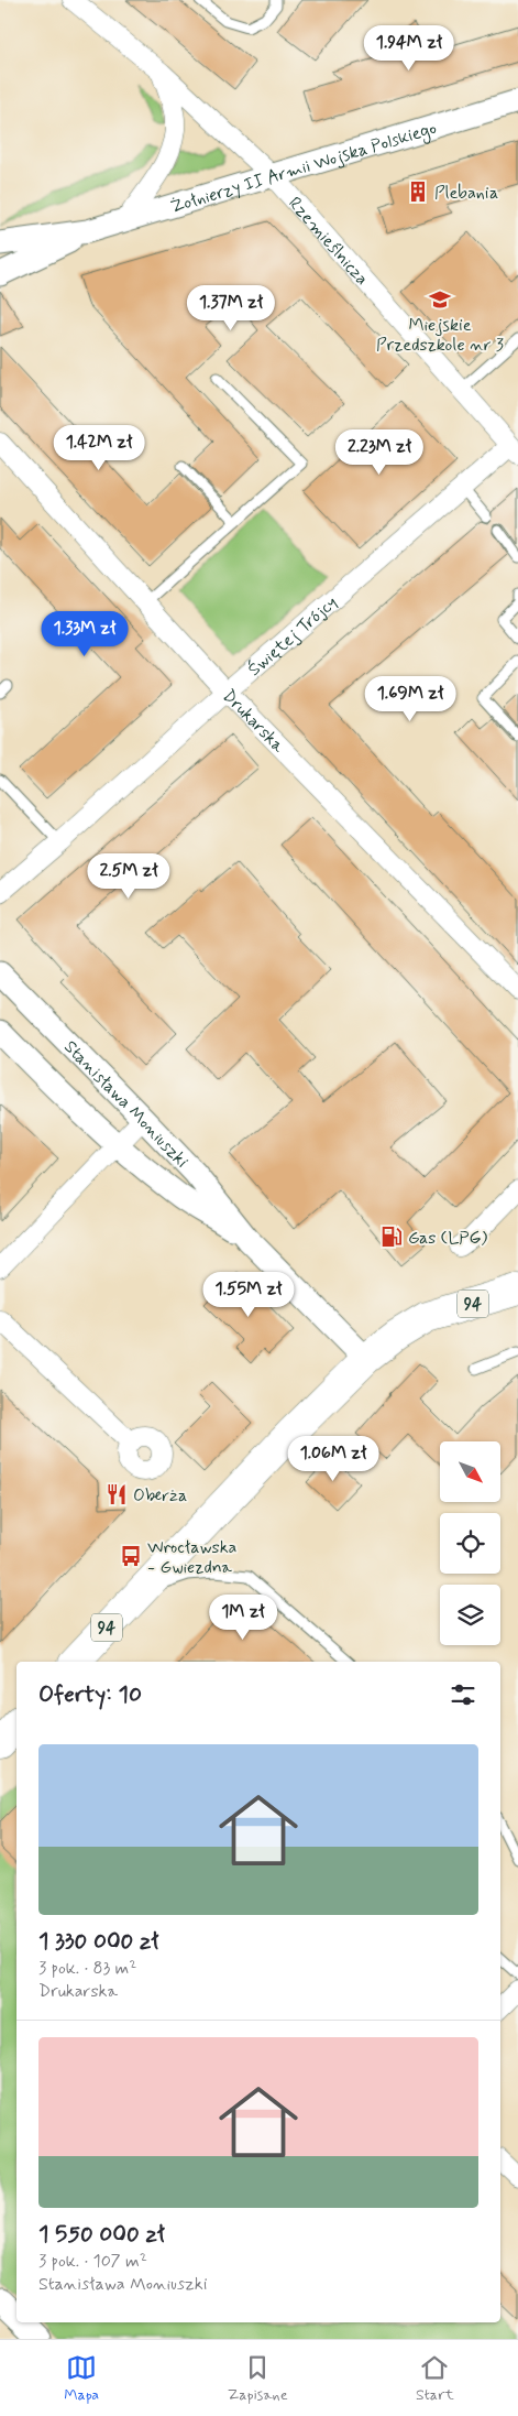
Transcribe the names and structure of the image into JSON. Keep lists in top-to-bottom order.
{
  "streets": {
    "main road": ["94"],
    "street": [
      "Żołnierzy II Armii Wojska Polskiego",
      "Rzemieślnicza",
      "Świętej Trójcy",
      "Drukarska",
      "Stanisława Moniuszki"
    ]
  },
  "crossings": [
    ["Żołnierzy II Armii Wojska Polskiego", "Rzemieślnicza"],
    ["Rzemieślnicza", "Świętej Trójcy"],
    ["Świętej Trójcy", "Drukarska"],
    ["Stanisława Moniuszki", "94"]
  ],
  "places": {
    "building": ["Plebania"],
    "school or university": ["Miejskie Przedszkole nr 3"],
    "fuel station": ["Gas (LPG)"],
    "restaurant": ["Oberża"],
    "bus stop": ["Wrocławska - Gwiezdna"]
  },
  "north": "bottom right",
  "page": {
    "price": [
      "1.94M zł",
      "1.37M zł",
      "1.42M zł",
      "2.23M zł",
      "1.33M zł",
      "1.69M zł",
      "2.5M zł",
      "1.55M zł",
      "1.06M zł",
      "1M zł"
    ],
    "heading": "Oferty: 10",
    "list": [
      {
        "name": "1 330 000 zł",
        "note": "3 pok. · 83 m² · Drukarska"
      },
      {
        "name": "1 550 000 zł",
        "note": "3 pok. · 107 m² · Stanisława Moniuszki"
      }
    ],
    "tabs": ["Mapa", "Zapisane", "Start"]
  }
}
